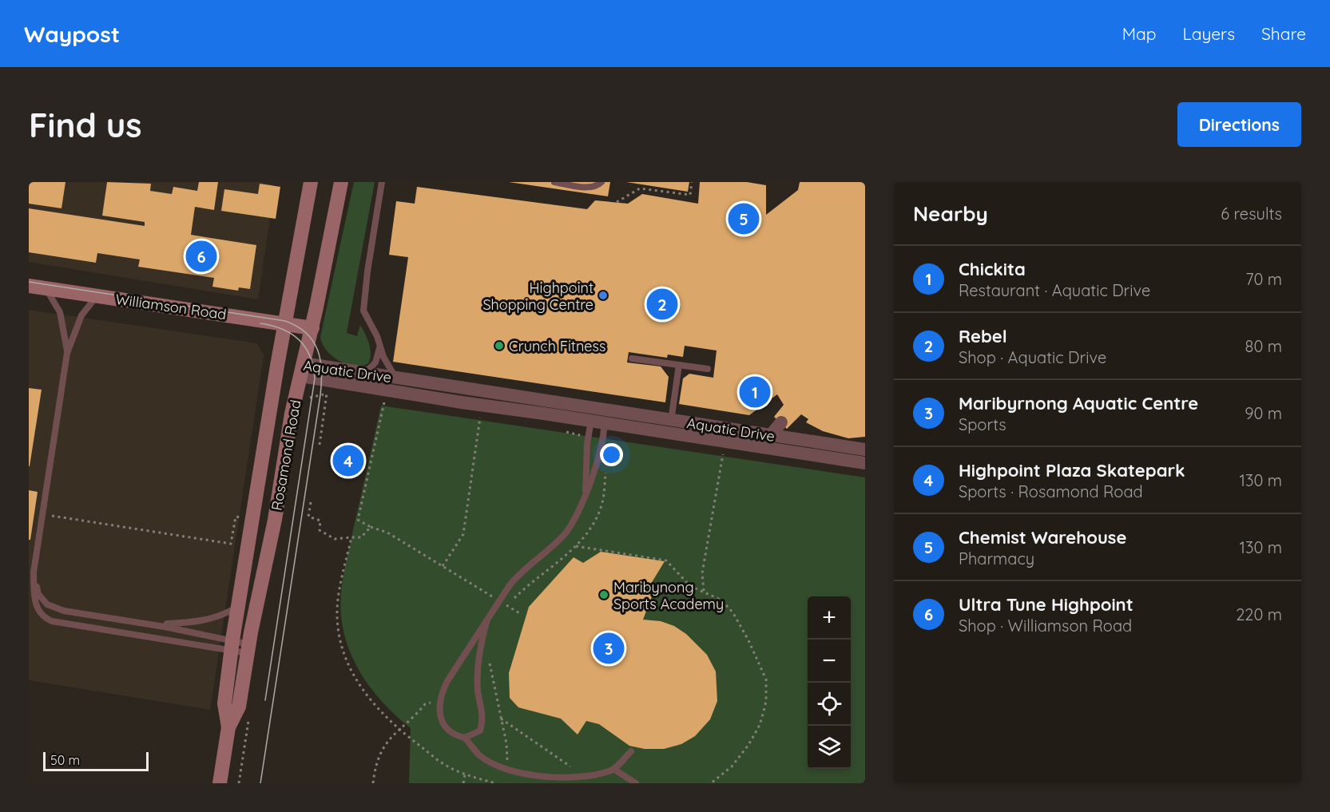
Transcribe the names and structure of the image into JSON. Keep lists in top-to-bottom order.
{
  "streets": {
    "street": ["Williamson Road", "Aquatic Drive", "Rosamond Road"]
  },
  "crossings": [
    ["Williamson Road", "Rosamond Road"],
    ["Aquatic Drive", "Rosamond Road"]
  ],
  "places": ["Highpoint Shopping Centre", "Crunch Fitness", "Maribynong Sports Academy"],
  "scale_bar": "50 m",
  "page": {
    "header": "Waypost",
    "nav": ["Map", "Layers", "Share"],
    "buttons": "Directions",
    "title": "Find us",
    "heading": ["Nearby", "6 results"],
    "pins": [
      "5",
      "6",
      "2",
      "1",
      "4",
      "3"
    ],
    "list": [
      {
        "mark": "1",
        "name": "Chickita",
        "note": "Restaurant · Aquatic Drive",
        "value": "70 m"
      },
      {
        "mark": "2",
        "name": "Rebel",
        "note": "Shop · Aquatic Drive",
        "value": "80 m"
      },
      {
        "mark": "3",
        "name": "Maribyrnong Aquatic Centre",
        "note": "Sports",
        "value": "90 m"
      },
      {
        "mark": "4",
        "name": "Highpoint Plaza Skatepark",
        "note": "Sports · Rosamond Road",
        "value": "130 m"
      },
      {
        "mark": "5",
        "name": "Chemist Warehouse",
        "note": "Pharmacy",
        "value": "130 m"
      },
      {
        "mark": "6",
        "name": "Ultra Tune Highpoint",
        "note": "Shop · Williamson Road",
        "value": "220 m"
      }
    ],
    "map_buttons": ["+", "−"],
    "scale": "50 m"
  }
}
